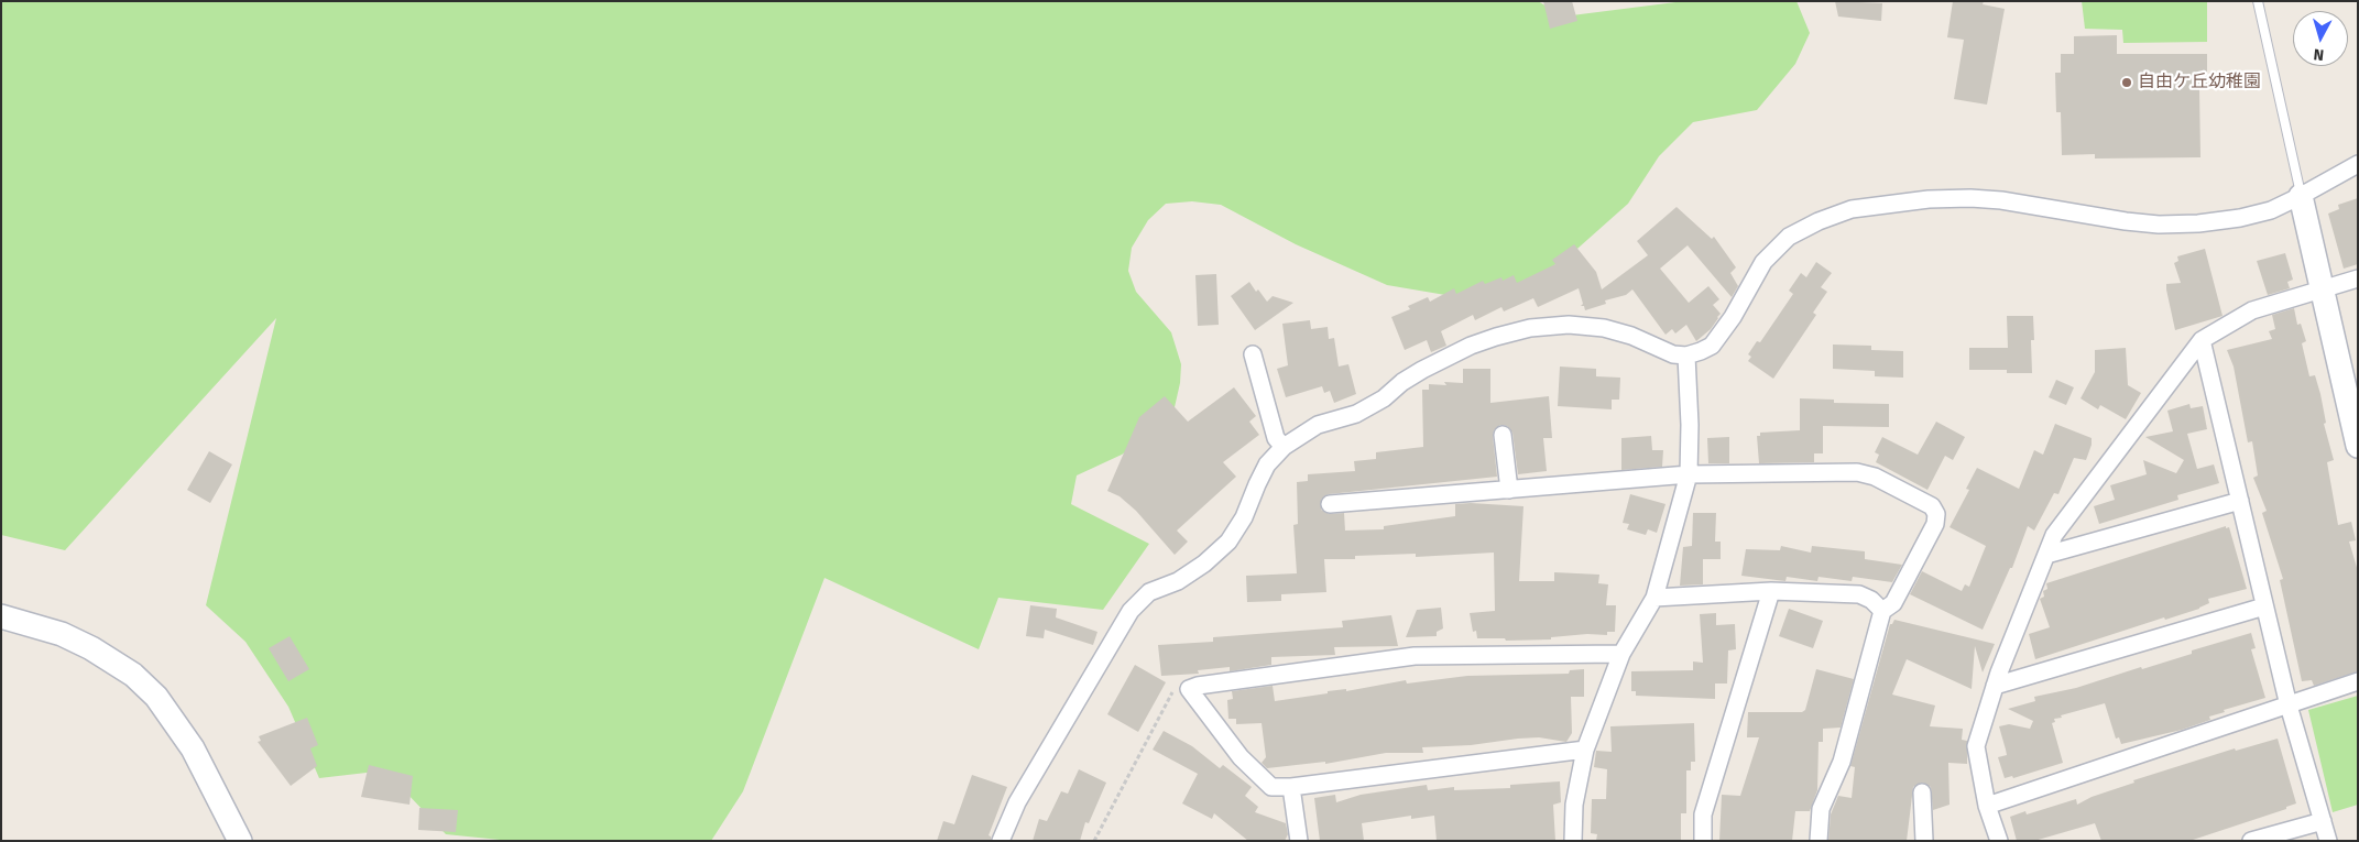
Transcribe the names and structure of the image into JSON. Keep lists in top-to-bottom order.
{
  "places": ["自由ケ丘幼稚園"],
  "north": "bottom"
}
